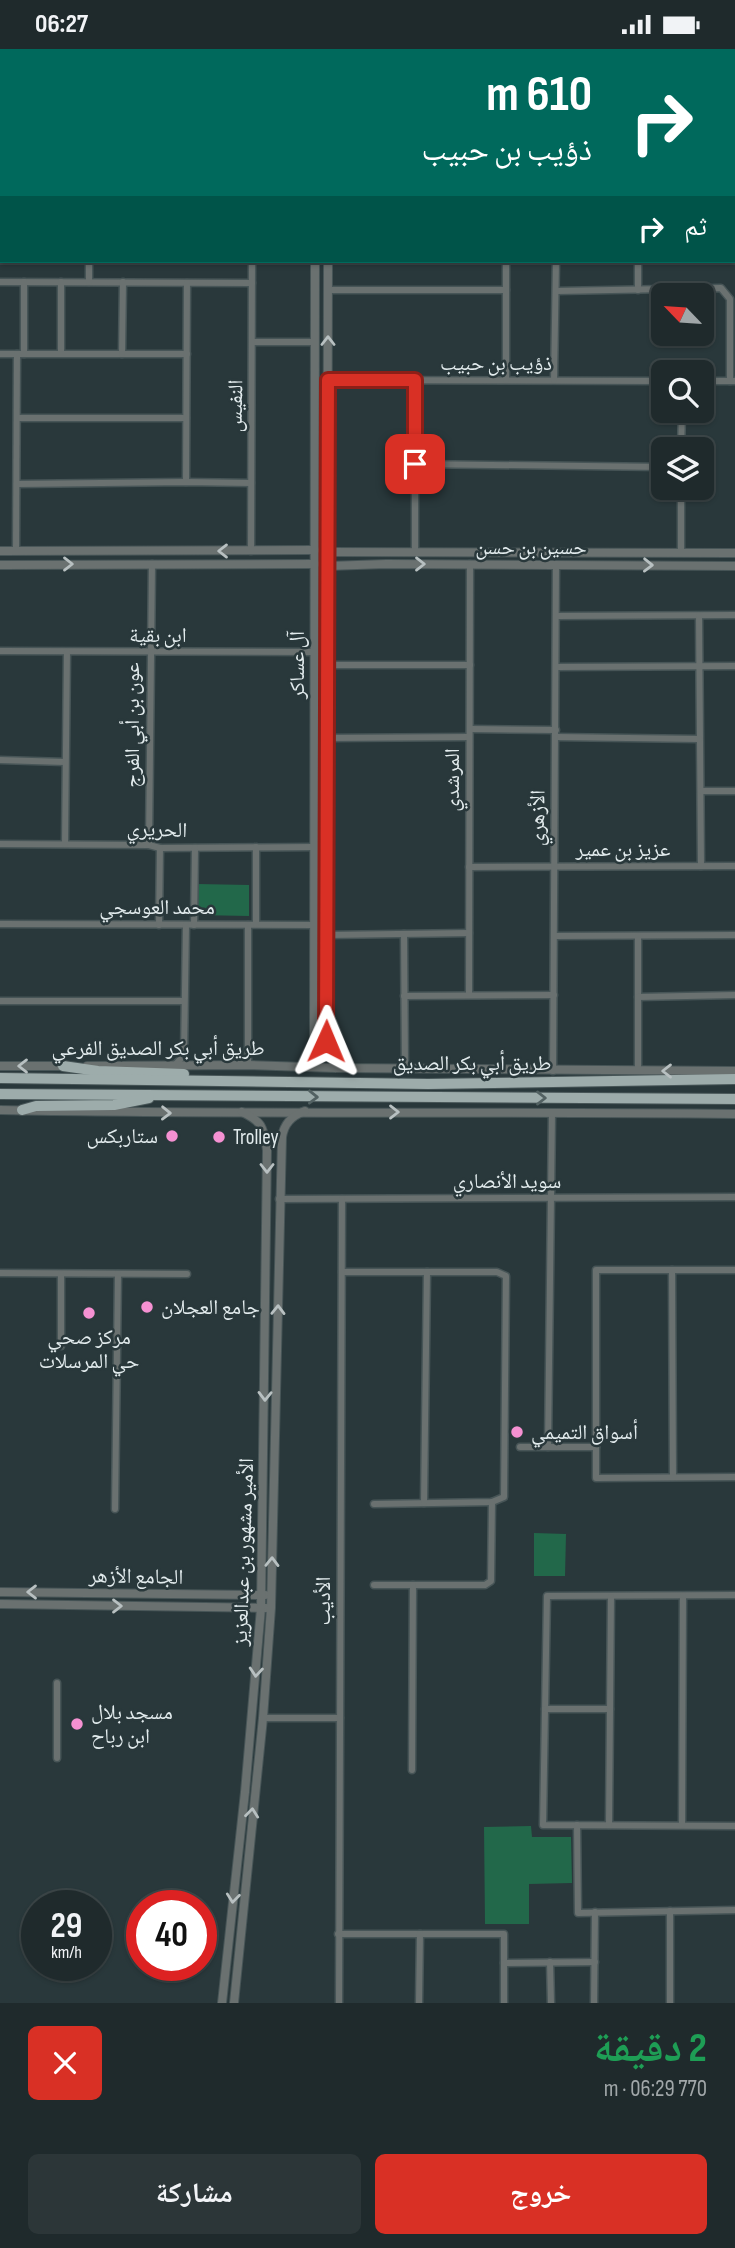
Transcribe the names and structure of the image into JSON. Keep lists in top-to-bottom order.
{
  "streets": {
    "main road": ["طريق أبي بكر الصديق"],
    "street": [
      "ذؤيب بن حبيب",
      "النفيس",
      "حسين بن حسن",
      "ابن بقية",
      "آل عساكر",
      "عون بن أبي الفرج",
      "المرشدي",
      "الأزهري",
      "الحريري",
      "عزيز بن عمير",
      "محمد العوسجي",
      "طريق أبي بكر الصديق الفرعي",
      "سويد الأنصاري",
      "الأمير مشهور بن عبدالعزيز",
      "الجامع الأزهر",
      "الأديب"
    ]
  },
  "crossings": [
    ["ذؤيب بن حبيب", "آل عساكر"],
    ["حسين بن حسن", "آل عساكر"],
    ["حسين بن حسن", "المرشدي"],
    ["حسين بن حسن", "الأزهري"],
    ["ابن بقية", "آل عساكر"],
    ["ابن بقية", "عون بن أبي الفرج"],
    ["آل عساكر", "الحريري"],
    ["آل عساكر", "محمد العوسجي"],
    ["آل عساكر", "طريق أبي بكر الصديق الفرعي"],
    ["عون بن أبي الفرج", "الحريري"],
    ["المرشدي", "عزيز بن عمير"],
    ["الأزهري", "عزيز بن عمير"],
    ["الأزهري", "طريق أبي بكر الصديق الفرعي"],
    ["سويد الأنصاري", "الأمير مشهور بن عبدالعزيز"],
    ["سويد الأنصاري", "الأديب"],
    ["الأمير مشهور بن عبدالعزيز", "الجامع الأزهر"]
  ],
  "places": [
    "ستاربكس",
    "Trolley",
    "جامع العجلان",
    "مركز صحي حي المرسلات",
    "أسواق التميمي",
    "مسجد بلال ابن رباح"
  ],
  "north": "top left",
  "page": {
    "status": "06:27",
    "turn": ["610 m", "ذؤيب بن حبيب"],
    "then": "ثم",
    "speed": "29 km/h",
    "limit": "40",
    "heading": ["2 دقيقة", "770 m · 06:29"],
    "buttons": ["خروج", "مشاركة"]
  }
}
